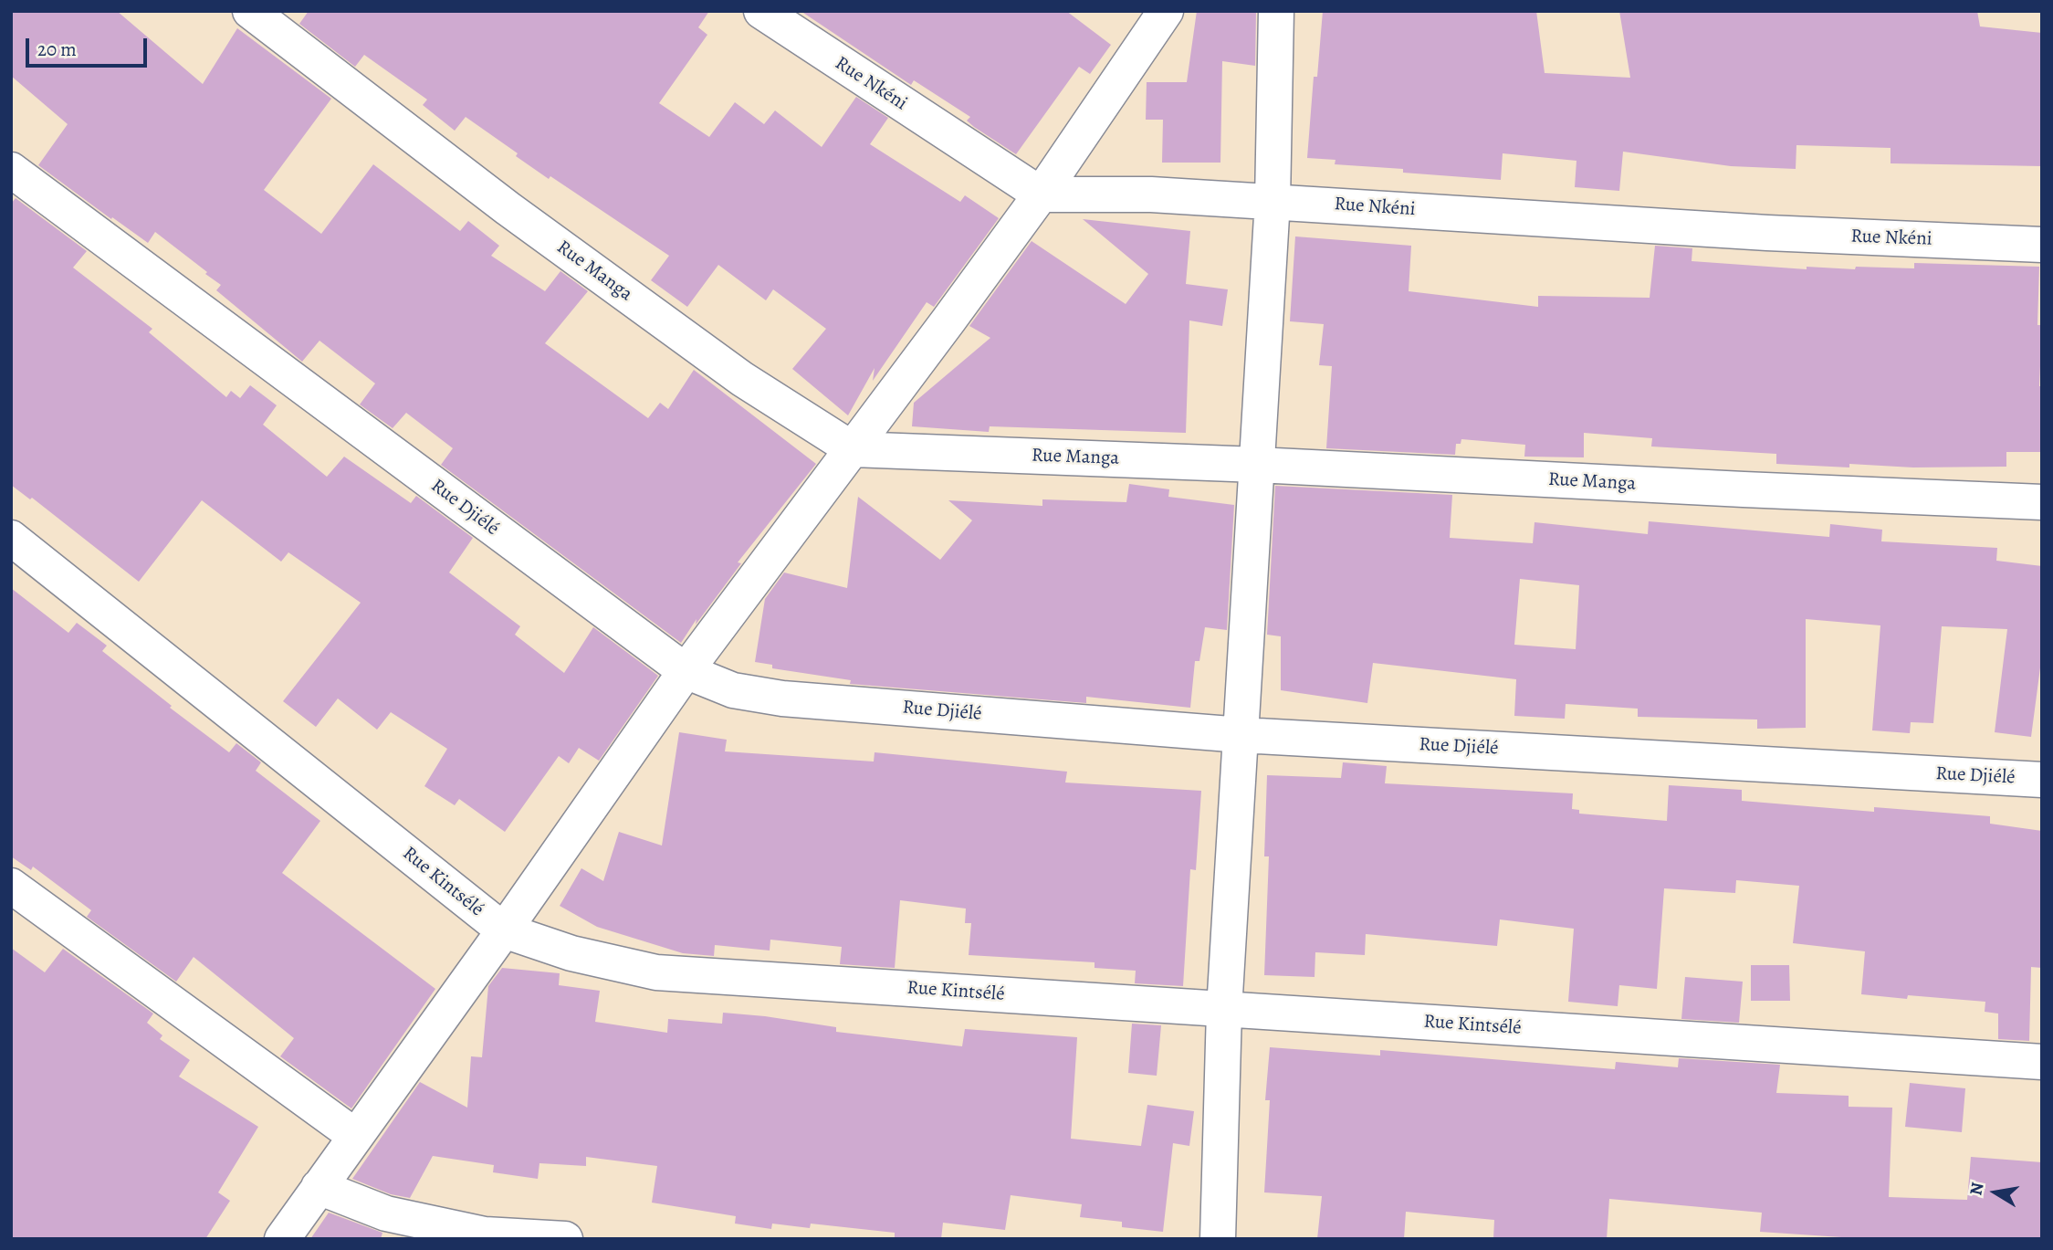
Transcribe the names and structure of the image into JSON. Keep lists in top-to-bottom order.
{
  "streets": {
    "street": [
      "Rue Nkéni",
      "Rue Manga",
      "Rue Djiélé",
      "Rue Kintsélé"
    ]
  },
  "scale_bar": "20 m",
  "north": "left"
}
